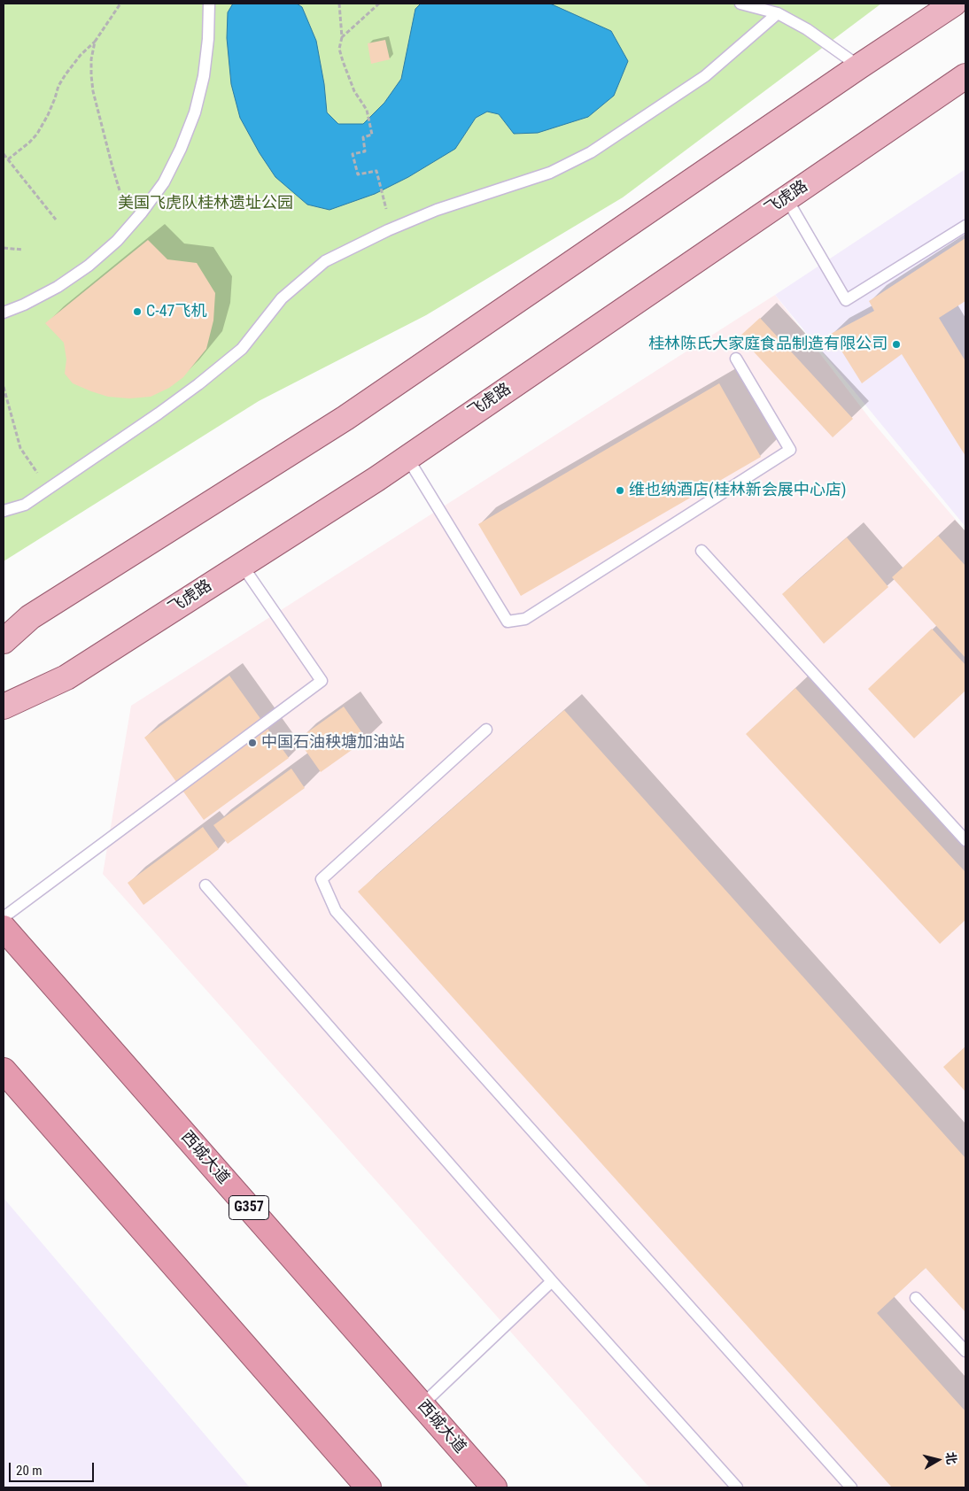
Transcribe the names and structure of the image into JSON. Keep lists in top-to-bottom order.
{
  "streets": {
    "highway": ["西城大道", "G357"],
    "main road": ["飞虎路"]
  },
  "parks": ["美国飞虎队桂林遗址公园"],
  "places": [
    "C-47飞机",
    "桂林陈氏大家庭食品制造有限公司",
    "维也纳酒店(桂林新会展中心店)",
    "中国石油秧塘加油站"
  ],
  "scale_bar": "20 m",
  "north": "right"
}
